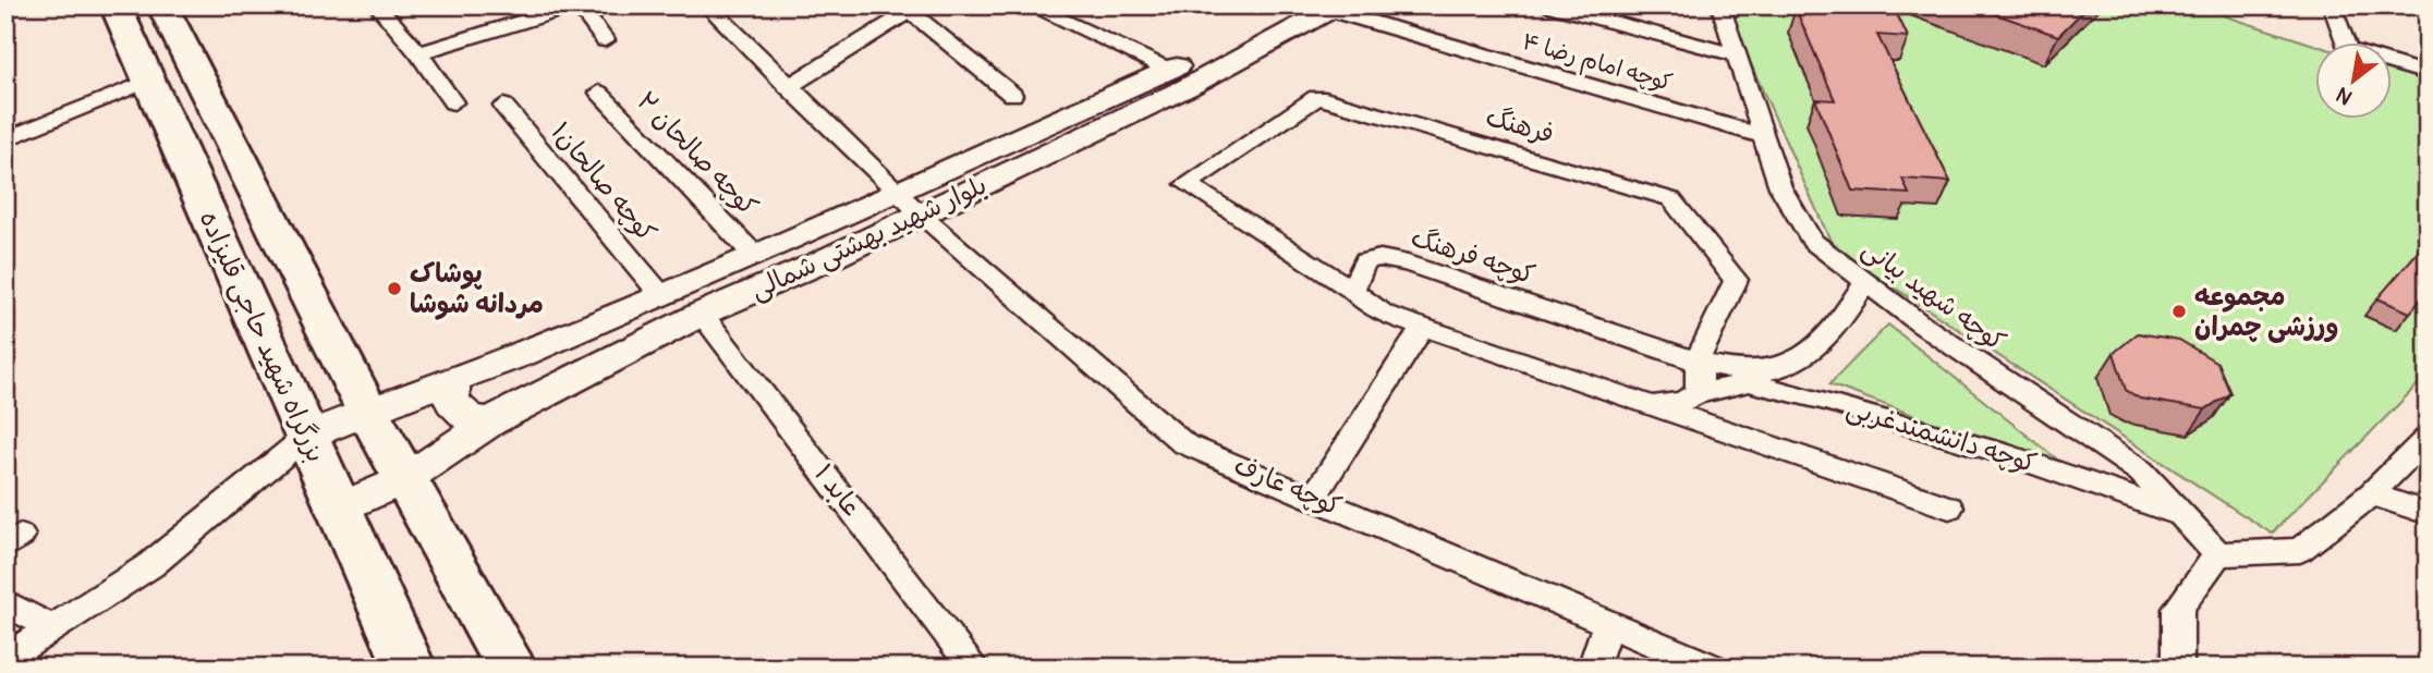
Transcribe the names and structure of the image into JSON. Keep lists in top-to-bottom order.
{
  "streets": {
    "highway": ["بزرگراه شهید حاجی قلیزاده"],
    "main road": ["بلوار شهید بهشتی شمالی"],
    "street": [
      "کوچه امام رضا ۴",
      "فرهنگ",
      "کوچه صالحان ۲",
      "کوچه صالحان۱",
      "کوچه فرهنگ",
      "کوچه شهید بیانی",
      "کوچه دانشمندغربی",
      "کوچه عارف",
      "عابد ۱"
    ]
  },
  "crossings": [
    ["کوچه امام رضا ۴", "بلوار شهید بهشتی شمالی"],
    ["کوچه امام رضا ۴", "کوچه شهید بیانی"],
    ["فرهنگ", "کوچه فرهنگ"],
    ["کوچه صالحان ۲", "بلوار شهید بهشتی شمالی"],
    ["کوچه صالحان۱", "بلوار شهید بهشتی شمالی"],
    ["بلوار شهید بهشتی شمالی", "بزرگراه شهید حاجی قلیزاده"],
    ["بلوار شهید بهشتی شمالی", "کوچه عارف"],
    ["بلوار شهید بهشتی شمالی", "عابد ۱"],
    ["کوچه شهید بیانی", "کوچه دانشمندغربی"]
  ],
  "places": ["پوشاک مردانه شوشا", "مجموعه ورزشی چمران"],
  "north": "bottom left"
}
